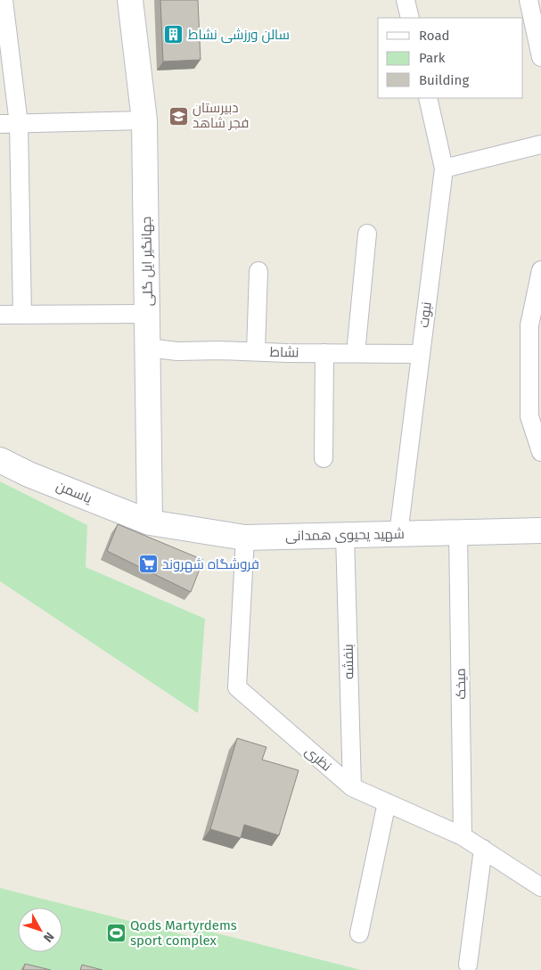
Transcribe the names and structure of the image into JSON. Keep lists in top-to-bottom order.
{
  "streets": {
    "main road": ["جهانگیر ایل گلی", "یاسمن", "شهید یحیوی همدانی"],
    "street": [
      "نبوت",
      "نشاط",
      "بنفشه",
      "میخک",
      "نظری"
    ]
  },
  "crossings": [
    ["جهانگیر ایل گلی", "نشاط"],
    ["جهانگیر ایل گلی", "یاسمن"],
    ["جهانگیر ایل گلی", "شهید یحیوی همدانی"],
    ["نبوت", "نشاط"],
    ["نبوت", "شهید یحیوی همدانی"],
    ["یاسمن", "شهید یحیوی همدانی"],
    ["شهید یحیوی همدانی", "بنفشه"],
    ["شهید یحیوی همدانی", "میخک"],
    ["شهید یحیوی همدانی", "نظری"],
    ["بنفشه", "نظری"],
    ["میخک", "نظری"]
  ],
  "places": {
    "building": ["سالن ورزشی نشاط"],
    "school or university": ["دبیرستان فجر شاهد"],
    "supermarket": ["فروشگاه شهروند"],
    "sports": ["Qods Martyrdems sport complex"]
  },
  "legend": ["Road", "Park", "Building"],
  "north": "bottom right"
}
